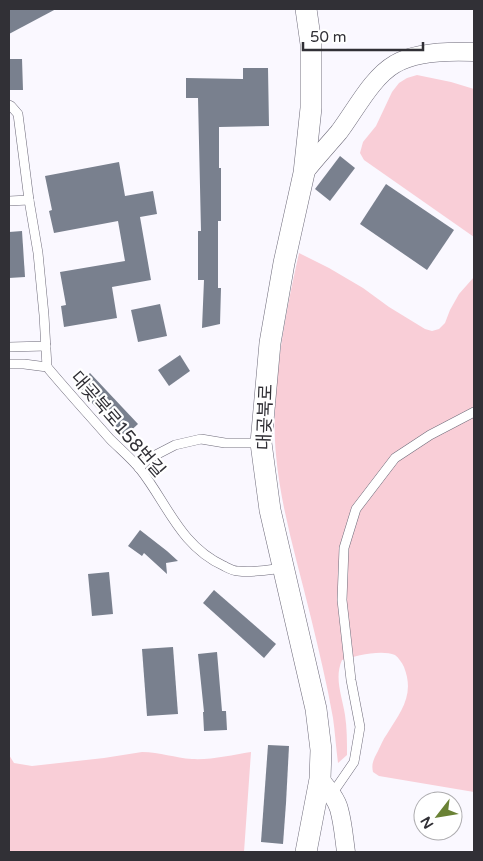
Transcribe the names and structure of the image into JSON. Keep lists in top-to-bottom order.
{
  "streets": {
    "street": ["대곶북로"],
    "lane": ["대곶북로158번길"]
  },
  "crossings": [
    ["대곶북로", "대곶북로158번길"]
  ],
  "scale_bar": "50 m",
  "north": "bottom left"
}
